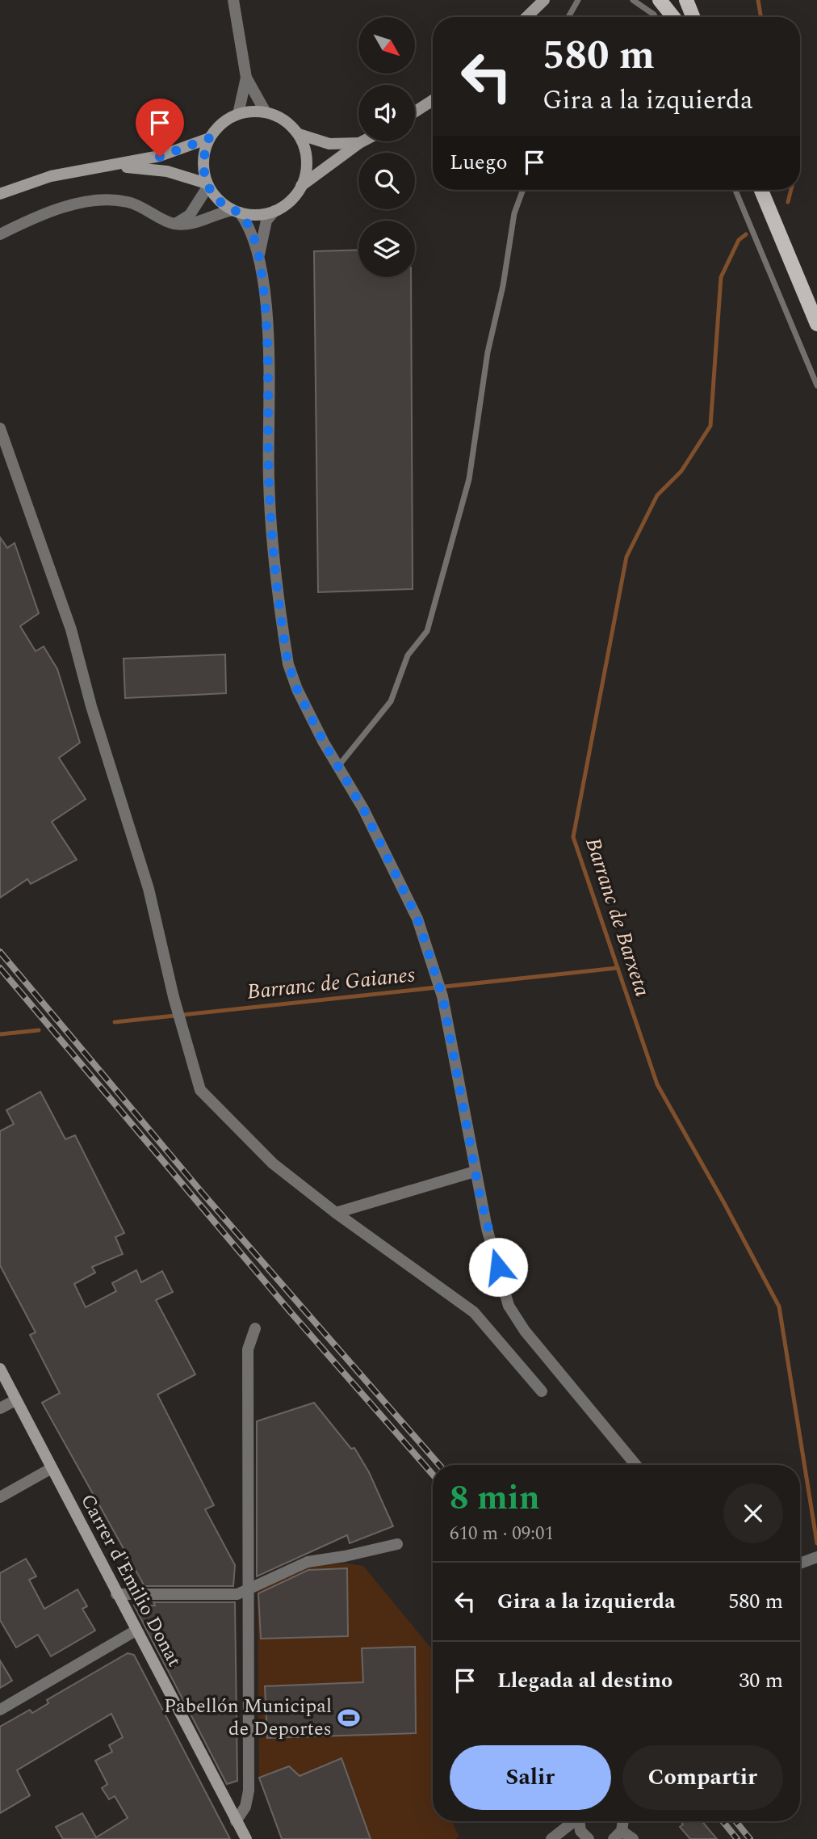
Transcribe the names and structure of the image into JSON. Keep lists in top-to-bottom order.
{
  "streets": {
    "street": ["Carrer d'Emilio Donat"]
  },
  "water": ["Barranc de Barxeta", "Barranc de Gaianes"],
  "places": {
    "sports": ["Pabellón Municipal de Deportes"]
  },
  "north": "bottom right",
  "page": {
    "turn": ["580 m", "Gira a la izquierda"],
    "then": "Luego",
    "heading": ["8 min", "610 m · 09:01"],
    "list": [
      {
        "name": "Gira a la izquierda",
        "value": "580 m"
      },
      {
        "name": "Llegada al destino",
        "value": "30 m"
      }
    ],
    "buttons": ["Salir", "Compartir"]
  }
}
